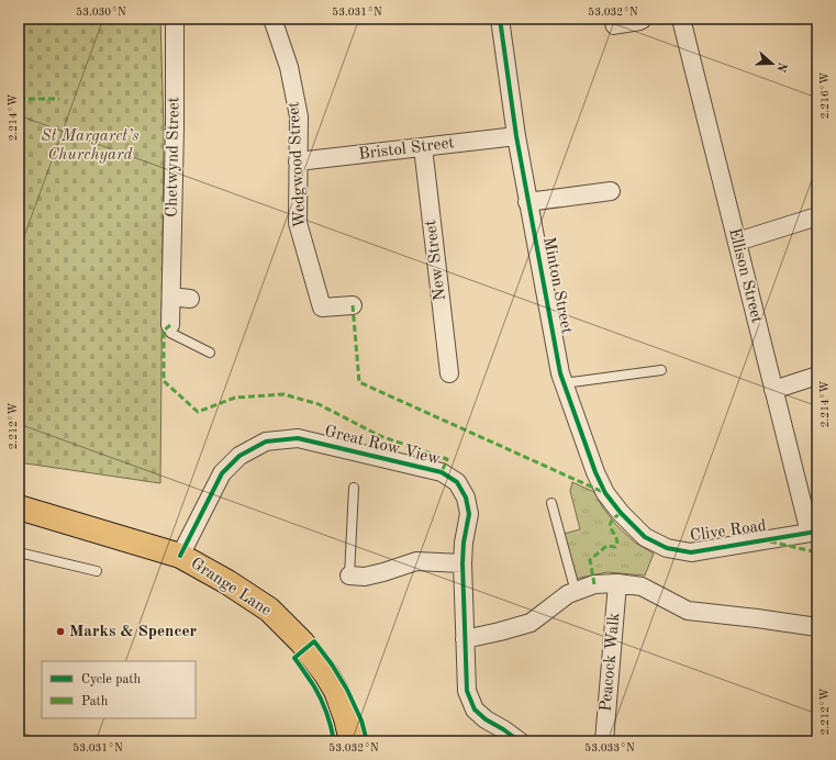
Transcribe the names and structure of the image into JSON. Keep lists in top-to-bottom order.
{
  "streets": {
    "highway": ["Grange Lane"],
    "street": [
      "Bristol Street",
      "Chetwynd Street",
      "Wedgwood Street",
      "New Street",
      "Ellison Street",
      "Minton Street",
      "Great Row View",
      "Clive Road",
      "Peacock Walk"
    ]
  },
  "crossings": [
    ["Bristol Street", "Wedgwood Street"],
    ["Bristol Street", "New Street"],
    ["Bristol Street", "Minton Street"],
    ["Ellison Street", "Clive Road"],
    ["Minton Street", "Clive Road"],
    ["Great Row View", "Grange Lane"]
  ],
  "parks": ["St Margaret’s Churchyard"],
  "places": ["Marks & Spencer"],
  "legend": ["Cycle path", "Path"],
  "north": "right",
  "coordinates": [
    "53.030°N",
    "53.031°N",
    "53.032°N",
    "2.216°W",
    "2.214°W",
    "2.212°W",
    "53.033°N"
  ]
}
